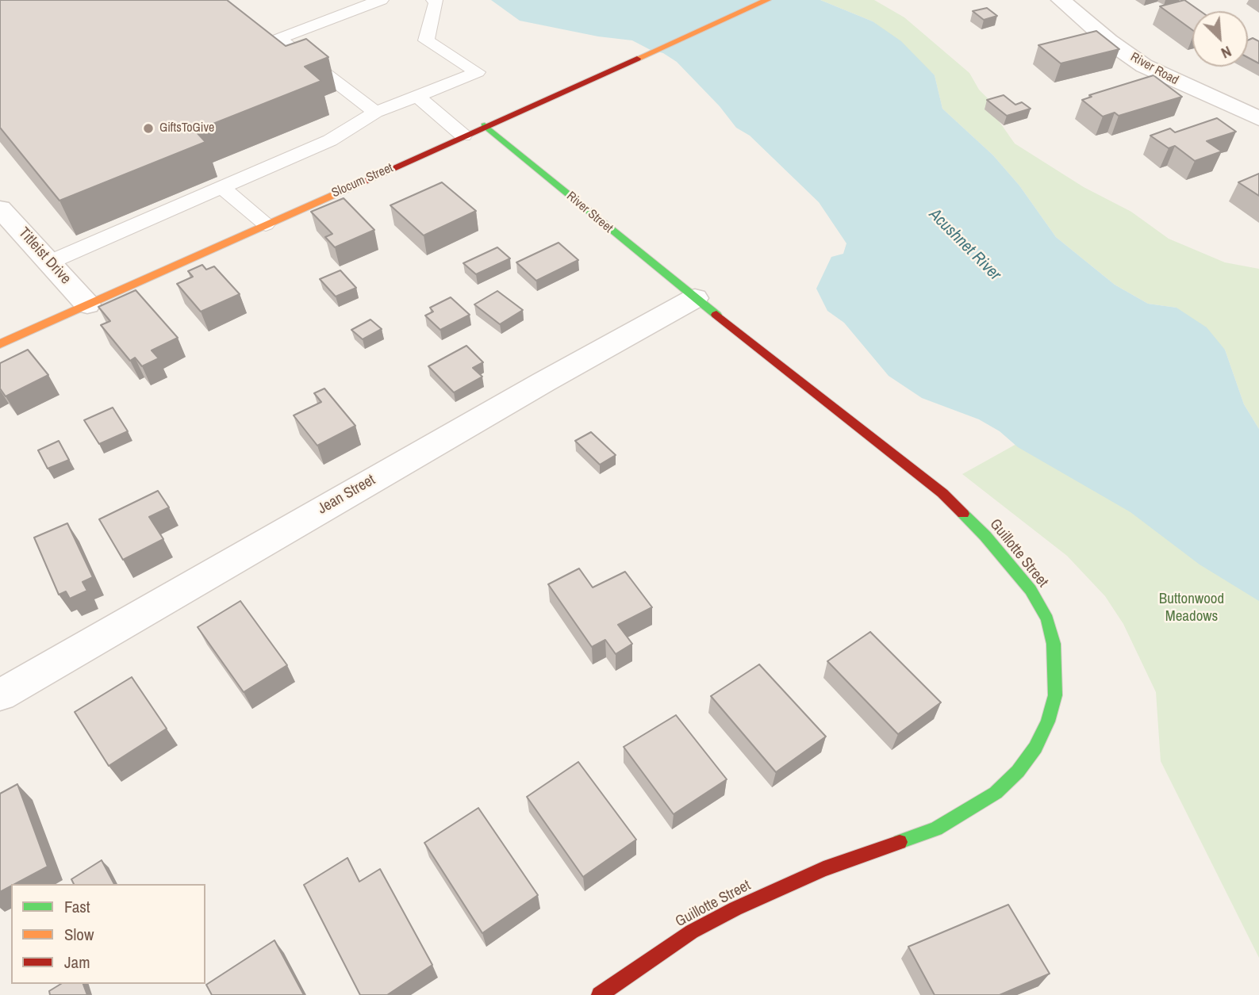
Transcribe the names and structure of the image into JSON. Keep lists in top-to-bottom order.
{
  "streets": {
    "street": [
      "River Road",
      "Slocum Street",
      "River Street",
      "Titleist Drive",
      "Jean Street",
      "Guillotte Street"
    ]
  },
  "crossings": [
    ["Slocum Street", "River Street"],
    ["Slocum Street", "Titleist Drive"],
    ["River Street", "Jean Street"],
    ["River Street", "Guillotte Street"],
    ["Jean Street", "Guillotte Street"]
  ],
  "water": ["Acushnet River"],
  "parks": ["Buttonwood Meadows"],
  "places": ["GiftsToGive"],
  "legend": ["Fast", "Slow", "Jam"],
  "north": "bottom right"
}
